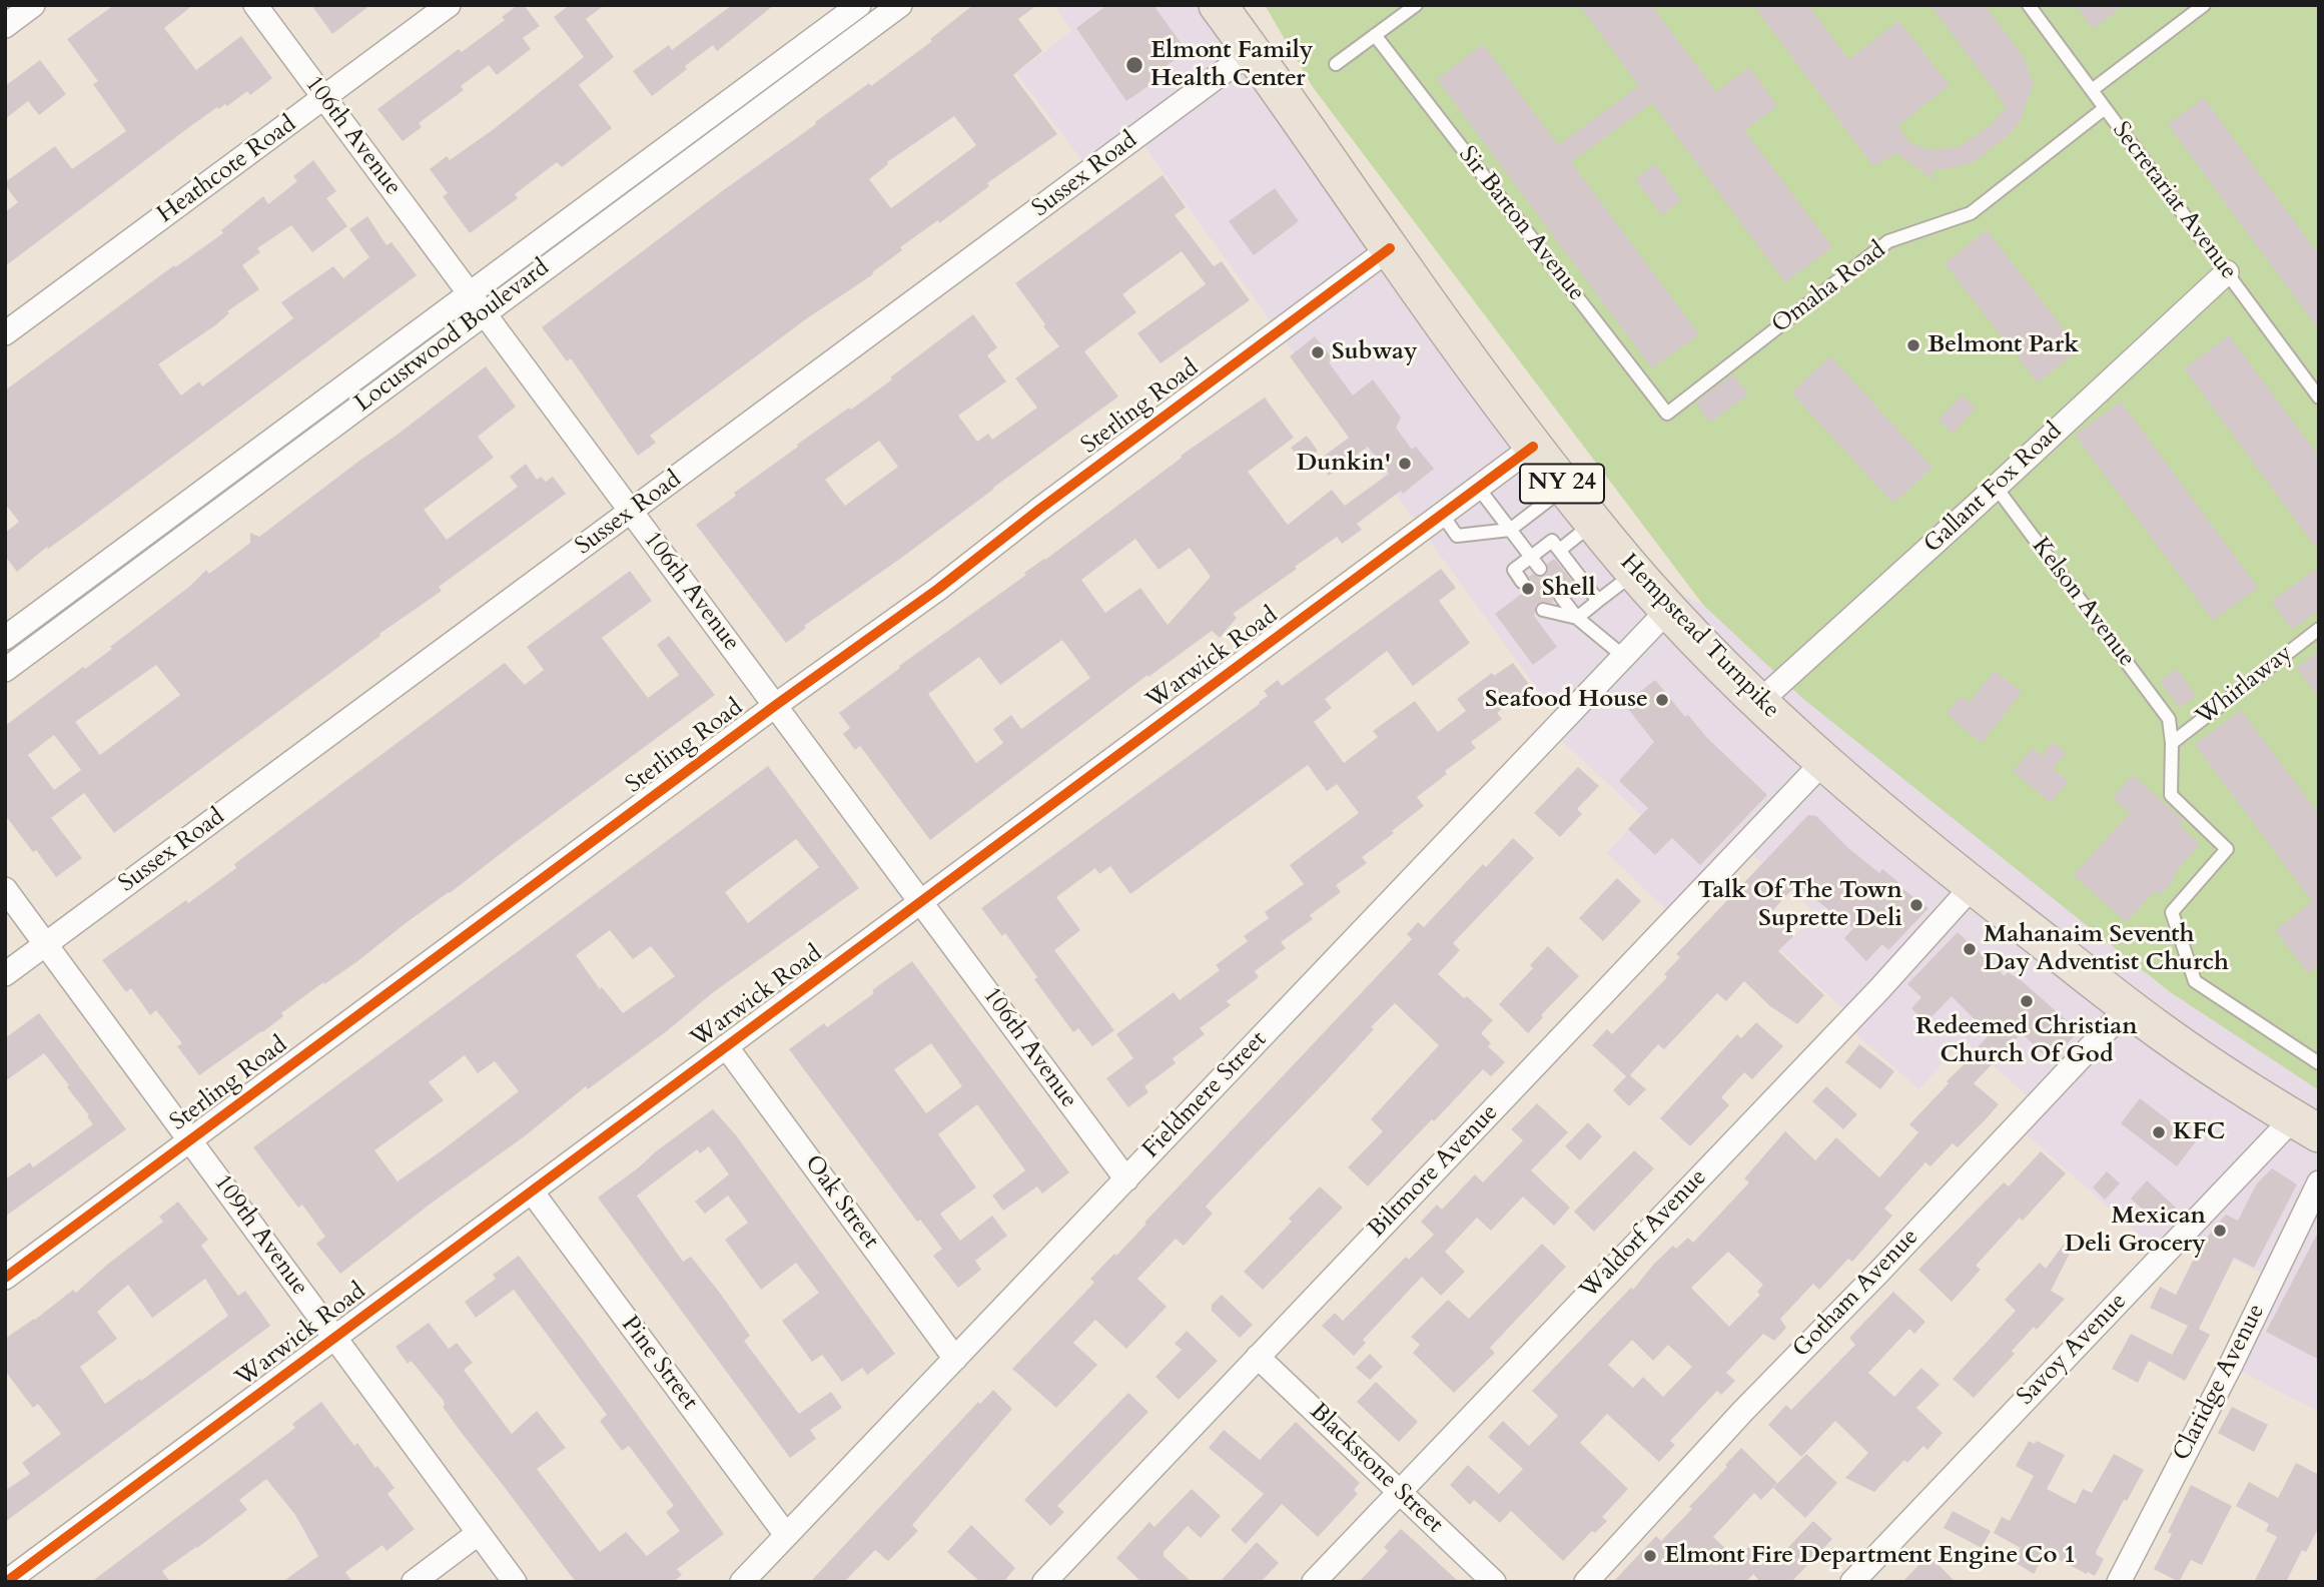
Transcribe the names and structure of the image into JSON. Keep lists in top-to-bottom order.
{
  "streets": {
    "main road": ["NY 24", "Hempstead Turnpike"],
    "street": [
      "106th Avenue",
      "Heathcote Road",
      "Sussex Road",
      "Locustwood Boulevard",
      "Sterling Road",
      "Gallant Fox Road",
      "Warwick Road",
      "Fieldmere Street",
      "Biltmore Avenue",
      "Oak Street",
      "Waldorf Avenue",
      "109th Avenue",
      "Gotham Avenue",
      "Savoy Avenue",
      "Pine Street",
      "Claridge Avenue",
      "Blackstone Street"
    ],
    "lane": [
      "Secretariat Avenue",
      "Sir Barton Avenue",
      "Omaha Road",
      "Kelson Avenue",
      "Whirlaway"
    ]
  },
  "crossings": [
    ["106th Avenue", "Heathcote Road"],
    ["106th Avenue", "Sussex Road"],
    ["106th Avenue", "Locustwood Boulevard"],
    ["106th Avenue", "Sterling Road"],
    ["106th Avenue", "Warwick Road"],
    ["106th Avenue", "Fieldmere Street"],
    ["Sussex Road", "Hempstead Turnpike"],
    ["Sussex Road", "109th Avenue"],
    ["Secretariat Avenue", "Omaha Road"],
    ["Secretariat Avenue", "Gallant Fox Road"],
    ["Sir Barton Avenue", "Omaha Road"],
    ["Sterling Road", "Hempstead Turnpike"],
    ["Sterling Road", "109th Avenue"],
    ["Gallant Fox Road", "Kelson Avenue"],
    ["Gallant Fox Road", "Hempstead Turnpike"],
    ["Kelson Avenue", "Whirlaway"],
    ["Hempstead Turnpike", "Warwick Road"],
    ["Hempstead Turnpike", "Fieldmere Street"],
    ["Hempstead Turnpike", "Biltmore Avenue"],
    ["Hempstead Turnpike", "Waldorf Avenue"],
    ["Hempstead Turnpike", "Gotham Avenue"],
    ["Hempstead Turnpike", "Savoy Avenue"],
    ["Warwick Road", "Oak Street"],
    ["Warwick Road", "109th Avenue"],
    ["Warwick Road", "Pine Street"],
    ["Fieldmere Street", "Oak Street"],
    ["Fieldmere Street", "Pine Street"],
    ["Biltmore Avenue", "Blackstone Street"],
    ["Waldorf Avenue", "Blackstone Street"]
  ],
  "places": [
    "Elmont Family Health Center",
    "Belmont Park",
    "Subway",
    "Dunkin'",
    "Shell",
    "Seafood House",
    "Talk Of The Town Suprette Deli",
    "Mahanaim Seventh Day Adventist Church",
    "Redeemed Christian Church Of God",
    "KFC",
    "Mexican Deli Grocery",
    "Elmont Fire Department Engine Co 1"
  ]
}
